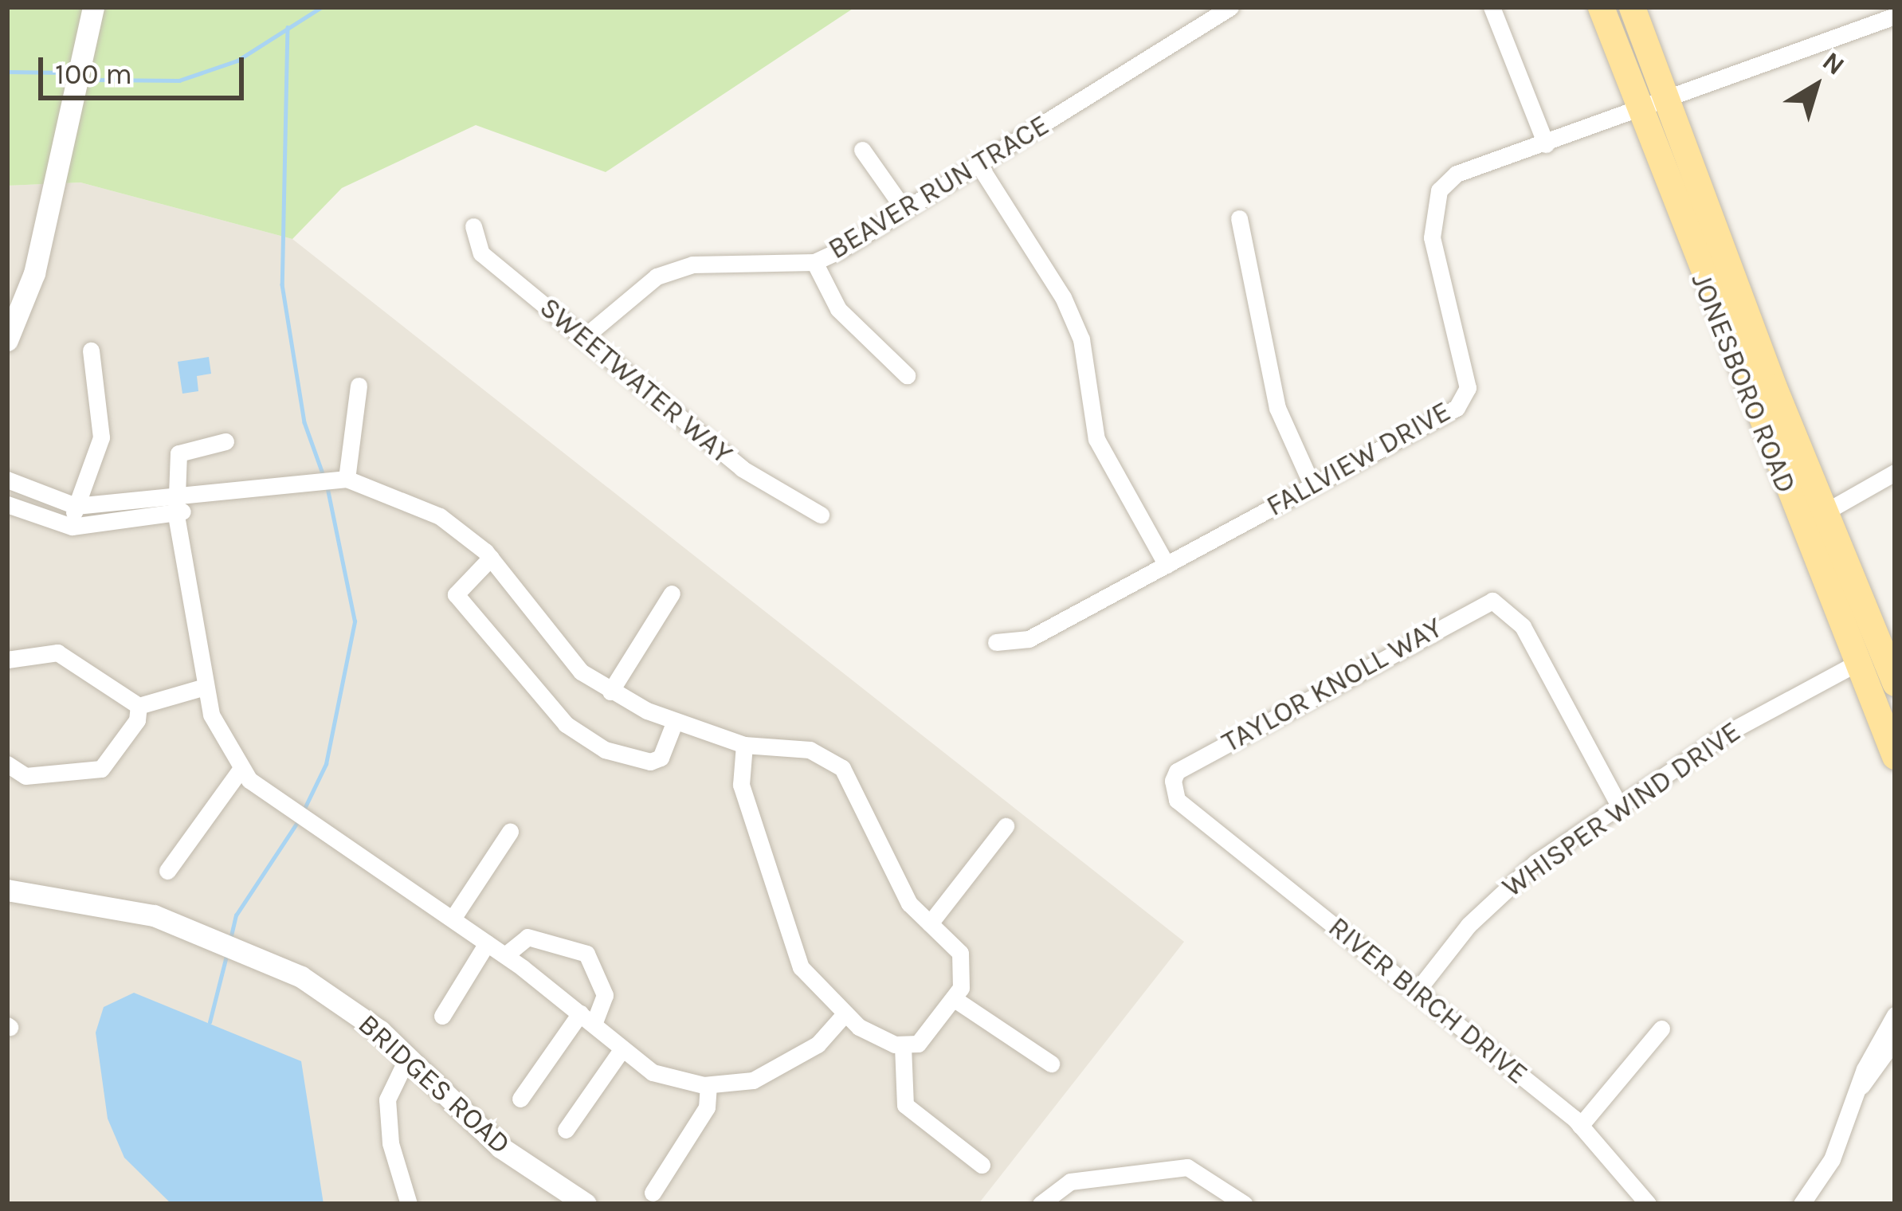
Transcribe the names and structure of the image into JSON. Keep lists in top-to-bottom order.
{
  "streets": {
    "main road": ["JONESBORO ROAD"],
    "street": [
      "BEAVER RUN TRACE",
      "SWEETWATER WAY",
      "FALLVIEW DRIVE",
      "TAYLOR KNOLL WAY",
      "WHISPER WIND DRIVE",
      "RIVER BIRCH DRIVE",
      "BRIDGES ROAD"
    ]
  },
  "crossings": [
    ["BEAVER RUN TRACE", "SWEETWATER WAY"],
    ["JONESBORO ROAD", "FALLVIEW DRIVE"],
    ["JONESBORO ROAD", "WHISPER WIND DRIVE"],
    ["TAYLOR KNOLL WAY", "WHISPER WIND DRIVE"],
    ["TAYLOR KNOLL WAY", "RIVER BIRCH DRIVE"],
    ["WHISPER WIND DRIVE", "RIVER BIRCH DRIVE"]
  ],
  "scale_bar": "100 m",
  "north": "top right"
}
